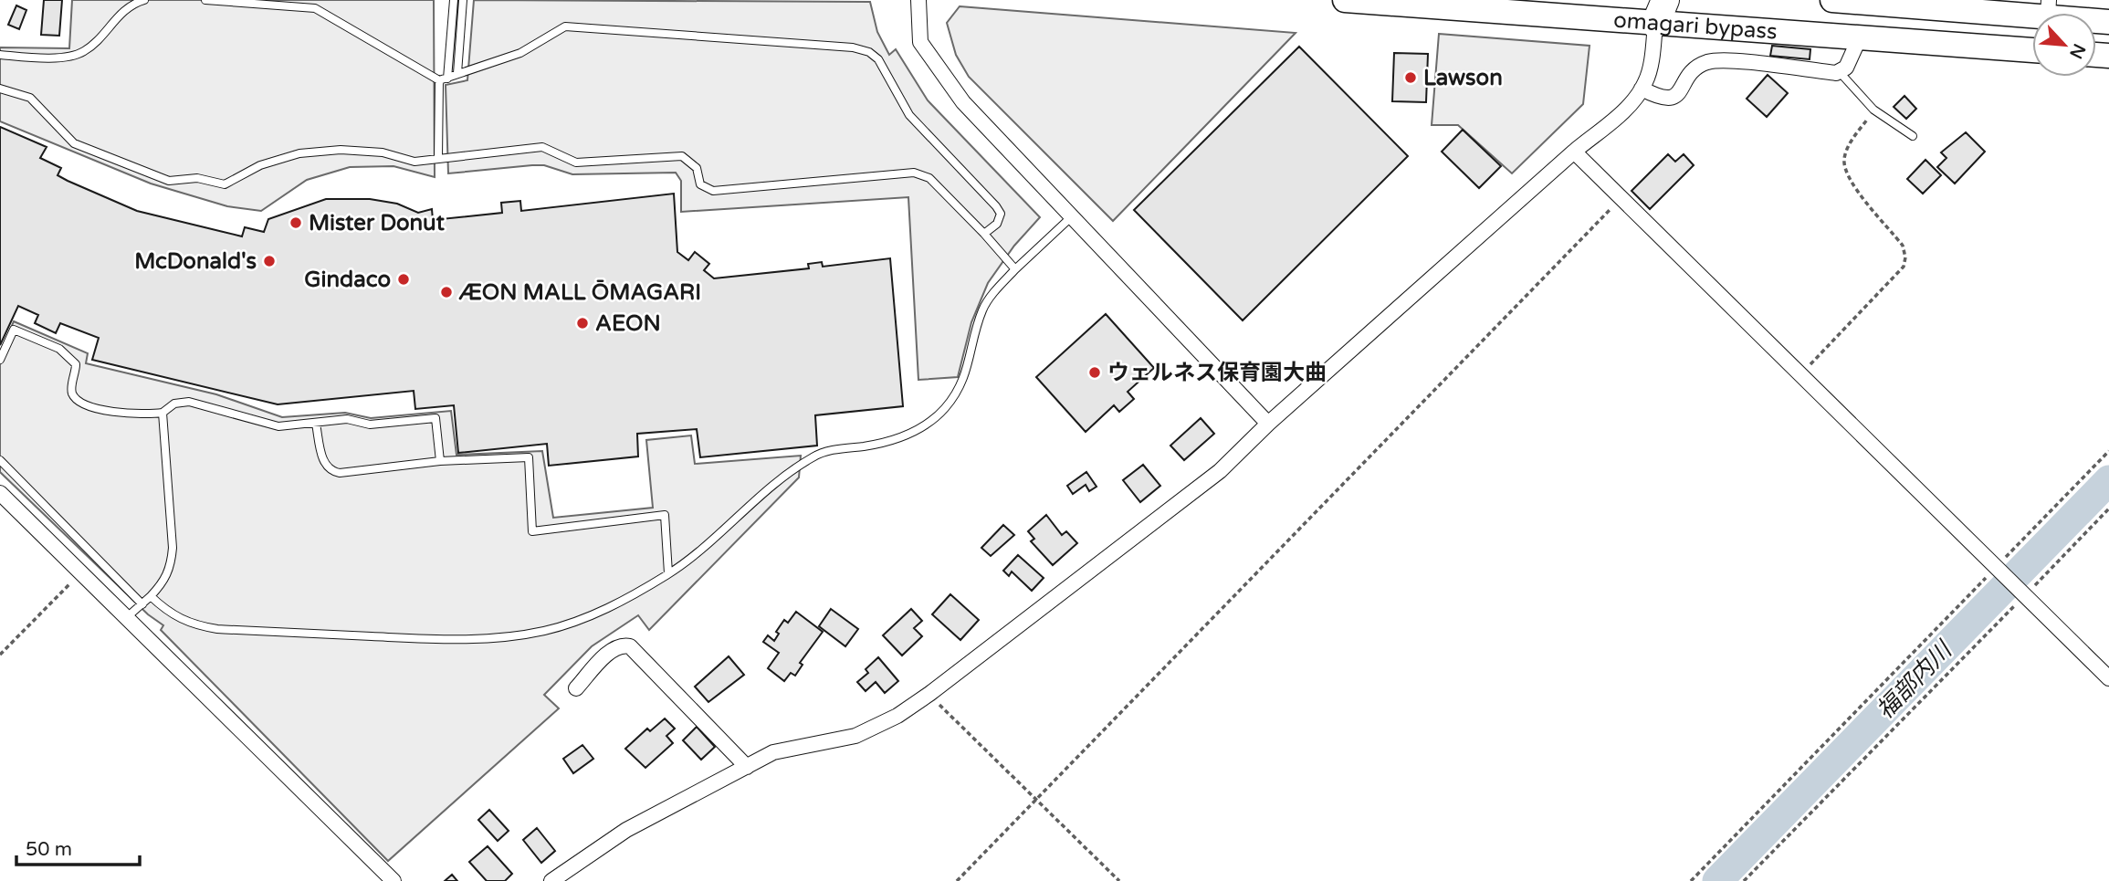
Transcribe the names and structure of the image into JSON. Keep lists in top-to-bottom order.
{
  "streets": {
    "highway": ["omagari bypass"]
  },
  "water": ["福部内川"],
  "places": [
    "Lawson",
    "Mister Donut",
    "McDonald's",
    "Gindaco",
    "ÆON MALL ŌMAGARI",
    "AEON",
    "ウェルネス保育園大曲"
  ],
  "scale_bar": "50 m",
  "north": "bottom right"
}
